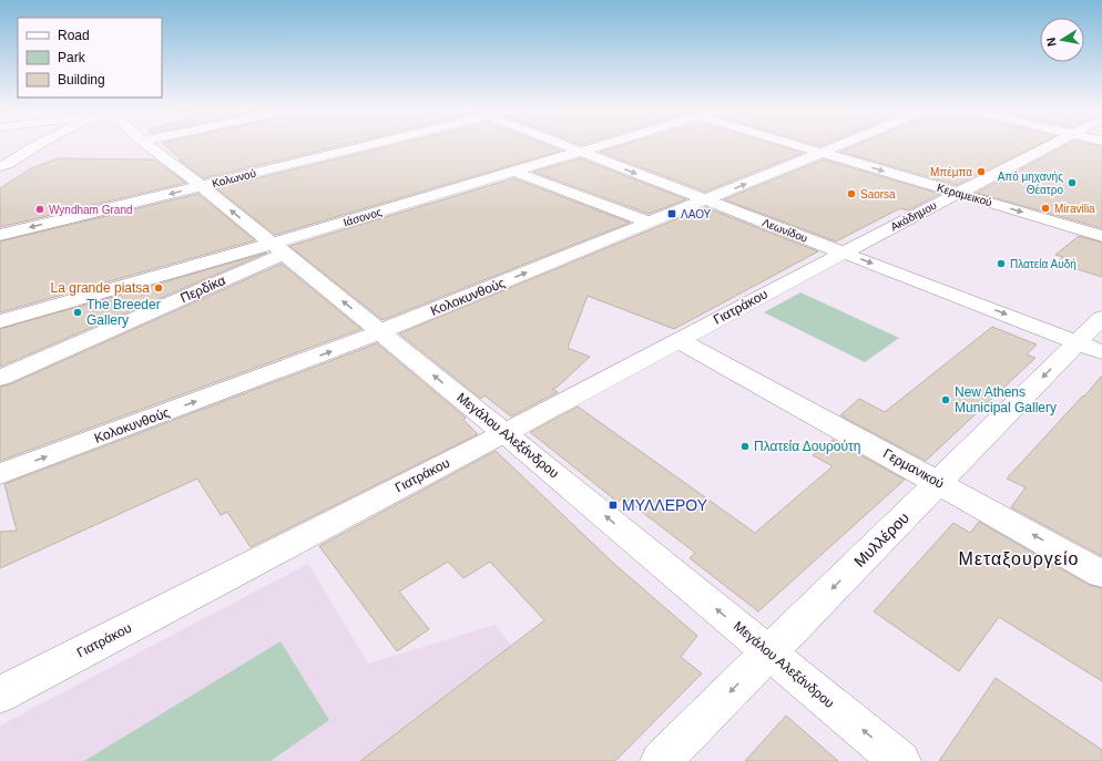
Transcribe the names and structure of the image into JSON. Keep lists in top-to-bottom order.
{
  "streets": {
    "street": [
      "Κολωνού",
      "Κεραμεικού",
      "Ακάδημου",
      "Ιάσονος",
      "Λεωνίδου",
      "Περδίκα",
      "Κολοκυνθούς",
      "Γιατράκου",
      "Μεγάλου Αλεξάνδρου",
      "Γερμανικού",
      "Μυλλέρου"
    ]
  },
  "crossings": [
    ["Κολωνού", "Μεγάλου Αλεξάνδρου"],
    ["Κεραμεικού", "Ακάδημου"],
    ["Κεραμεικού", "Κολοκυνθούς"],
    ["Ακάδημου", "Λεωνίδου"],
    ["Ακάδημου", "Γιατράκου"],
    ["Ιάσονος", "Λεωνίδου"],
    ["Ιάσονος", "Περδίκα"],
    ["Ιάσονος", "Μεγάλου Αλεξάνδρου"],
    ["Λεωνίδου", "Κολοκυνθούς"],
    ["Λεωνίδου", "Γιατράκου"],
    ["Λεωνίδου", "Μυλλέρου"],
    ["Περδίκα", "Μεγάλου Αλεξάνδρου"],
    ["Κολοκυνθούς", "Μεγάλου Αλεξάνδρου"],
    ["Γιατράκου", "Μεγάλου Αλεξάνδρου"],
    ["Γιατράκου", "Γερμανικού"],
    ["Μεγάλου Αλεξάνδρου", "Μυλλέρου"],
    ["Γερμανικού", "Μυλλέρου"]
  ],
  "one_way": [
    "Κολωνού",
    "Κεραμεικού",
    "Λεωνίδου",
    "Κολοκυνθούς",
    "Μεγάλου Αλεξάνδρου",
    "Γερμανικού",
    "Μυλλέρου"
  ],
  "districts": ["Μεταξουργείο"],
  "places": {
    "other": [
      "Μπέμπα",
      "Από μηχανής Θέατρο",
      "Saorsa",
      "Miravilia",
      "Wyndham Grand",
      "Πλατεία Αυδή",
      "La grande piatsa",
      "The Breeder Gallery",
      "New Athens Municipal Gallery",
      "Πλατεία Δουρούτη"
    ],
    "transit": ["ΛΑΟΥ", "ΜΥΛΛΕΡΟΥ"]
  },
  "legend": ["Road", "Park", "Building"],
  "north": "left"
}
